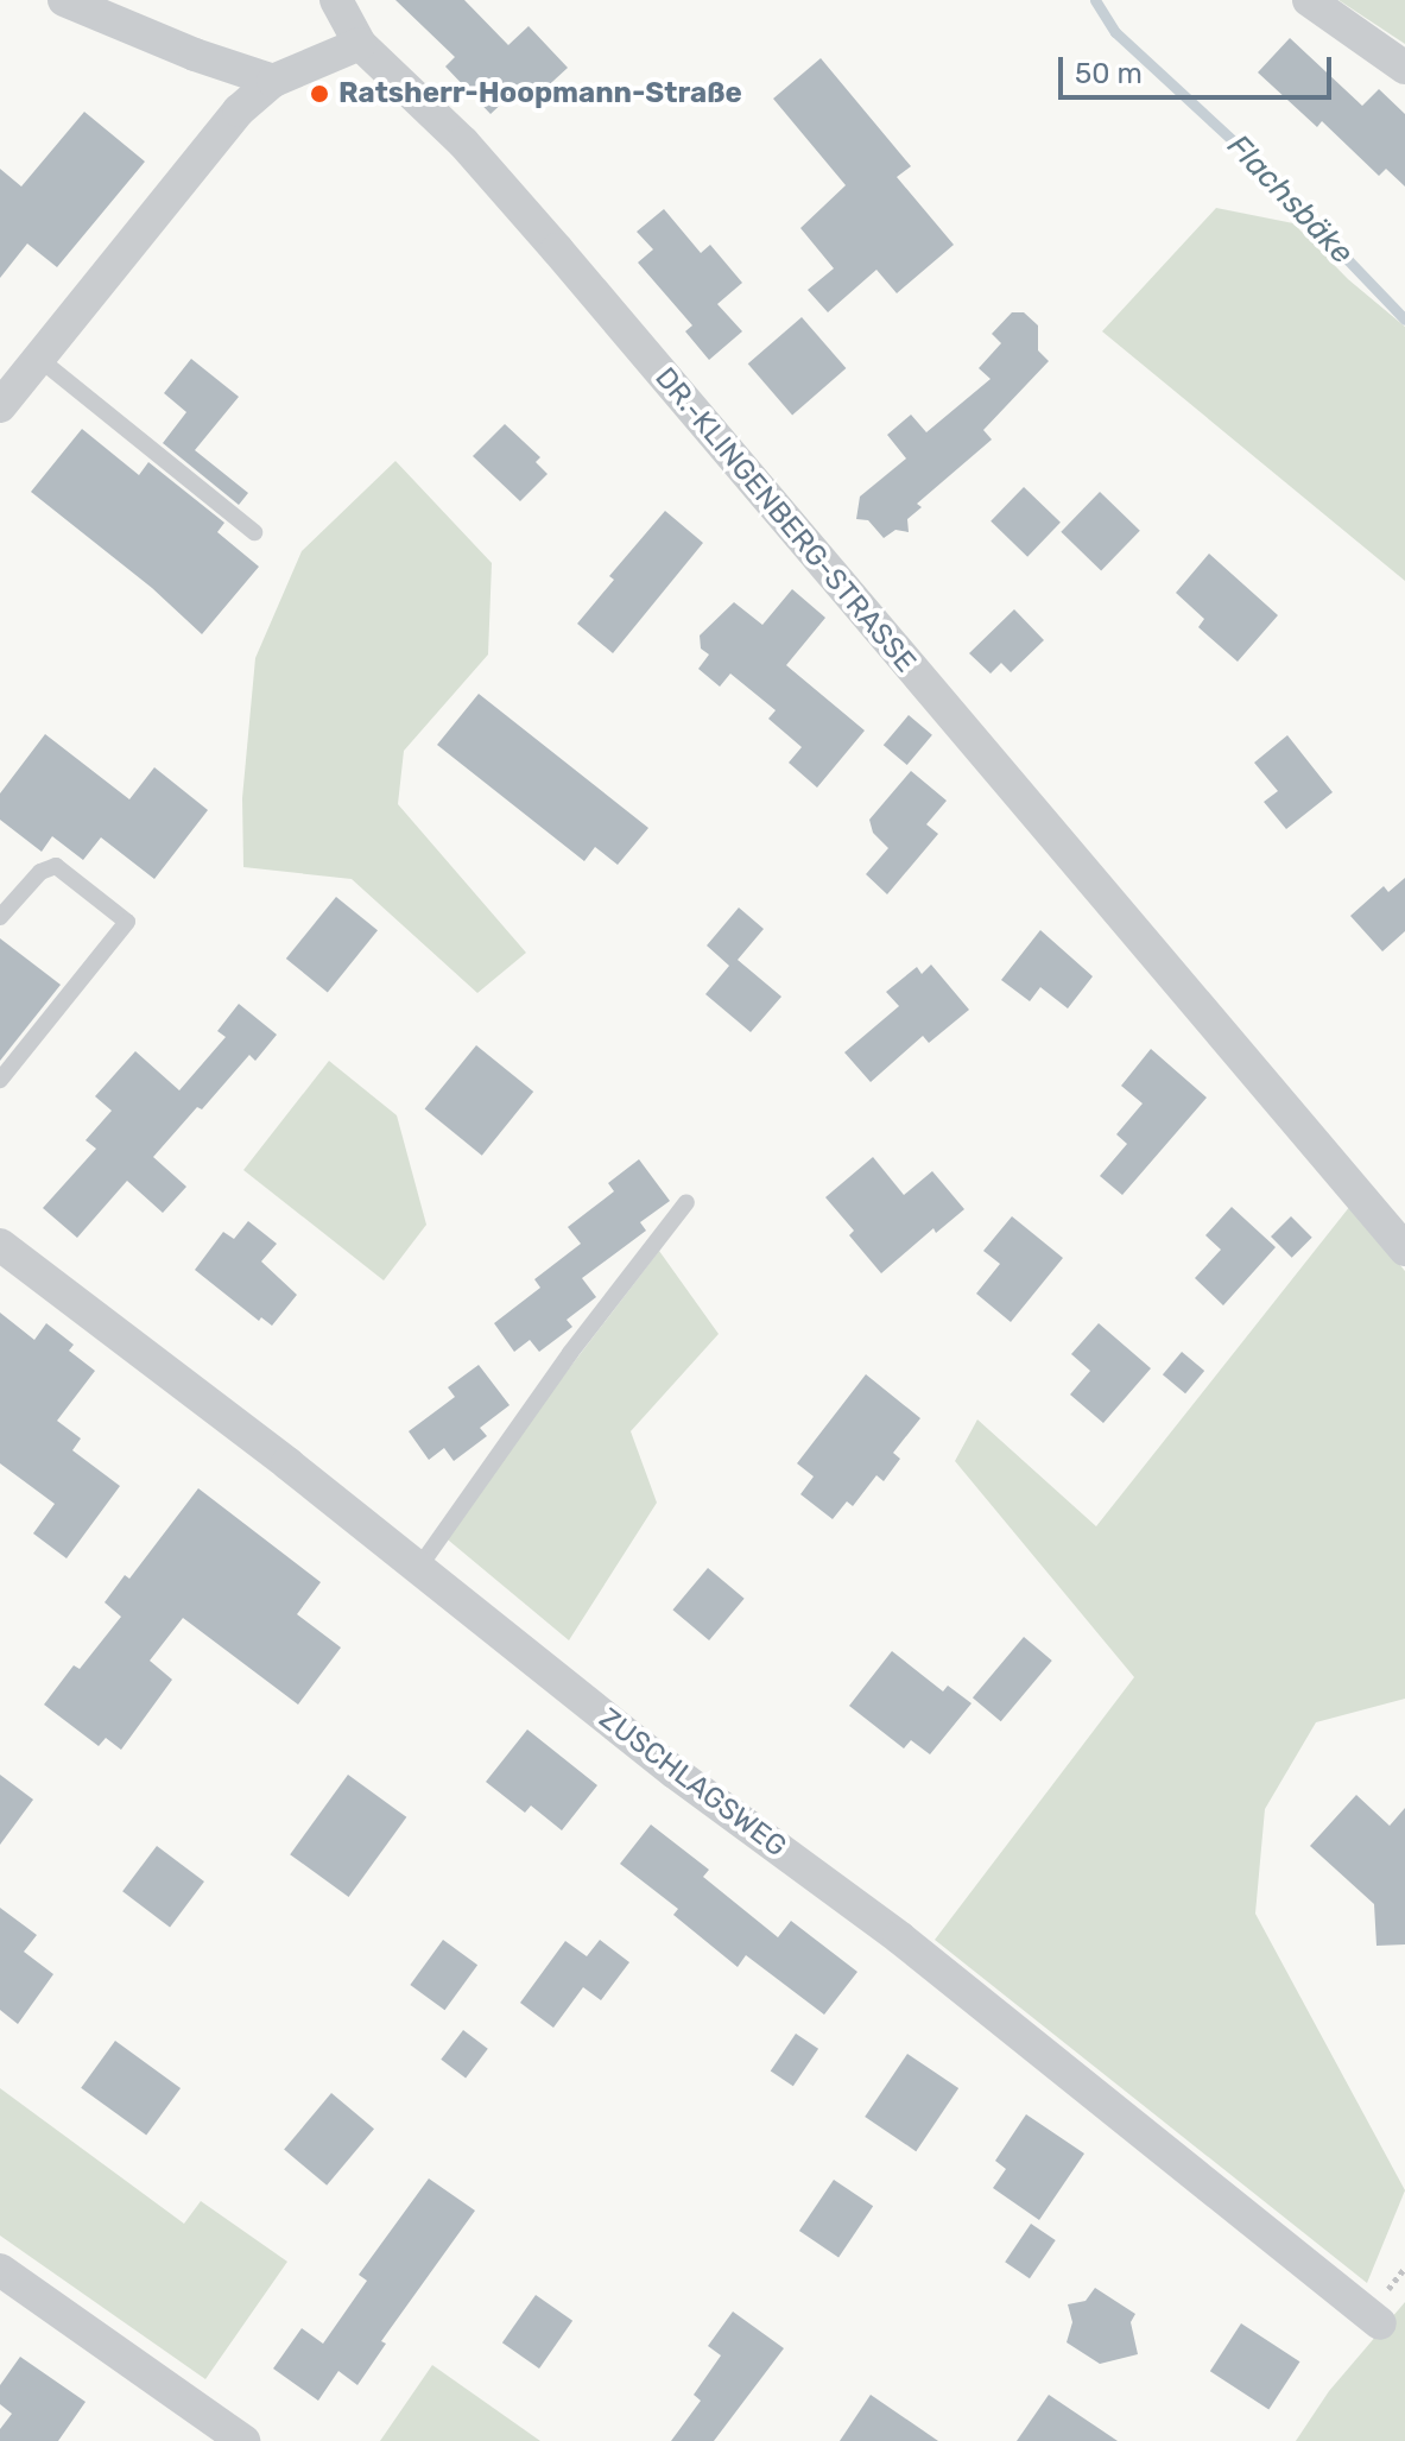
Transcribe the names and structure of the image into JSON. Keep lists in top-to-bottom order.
{
  "streets": {
    "street": ["DR.-KLINGENBERG-STRASSE", "ZUSCHLAGSWEG"]
  },
  "water": ["Flachsbäke"],
  "places": ["Ratsherr-Hoopmann-Straße"],
  "scale_bar": "50 m"
}
